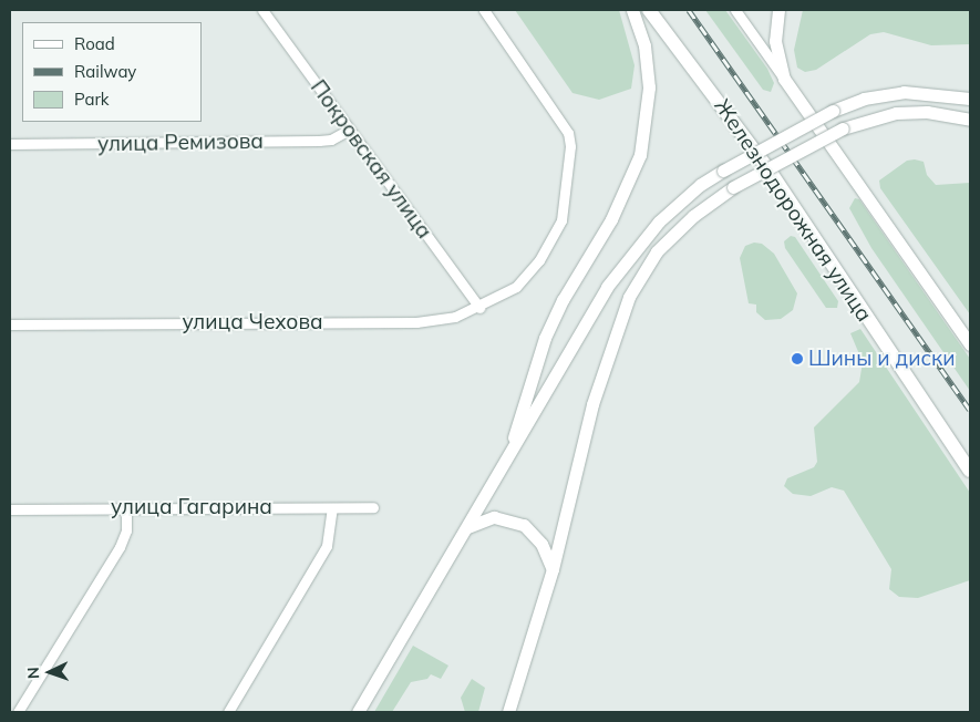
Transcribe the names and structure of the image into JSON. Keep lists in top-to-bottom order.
{
  "streets": {
    "main road": ["Железнодорожная улица"],
    "street": [
      "улица Ремизова",
      "Покровская улица",
      "улица Чехова",
      "улица Гагарина"
    ]
  },
  "crossings": [
    ["улица Ремизова", "Покровская улица"],
    ["Покровская улица", "улица Чехова"]
  ],
  "places": ["Шины и диски"],
  "legend": ["Road", "Railway", "Park"],
  "north": "left"
}
